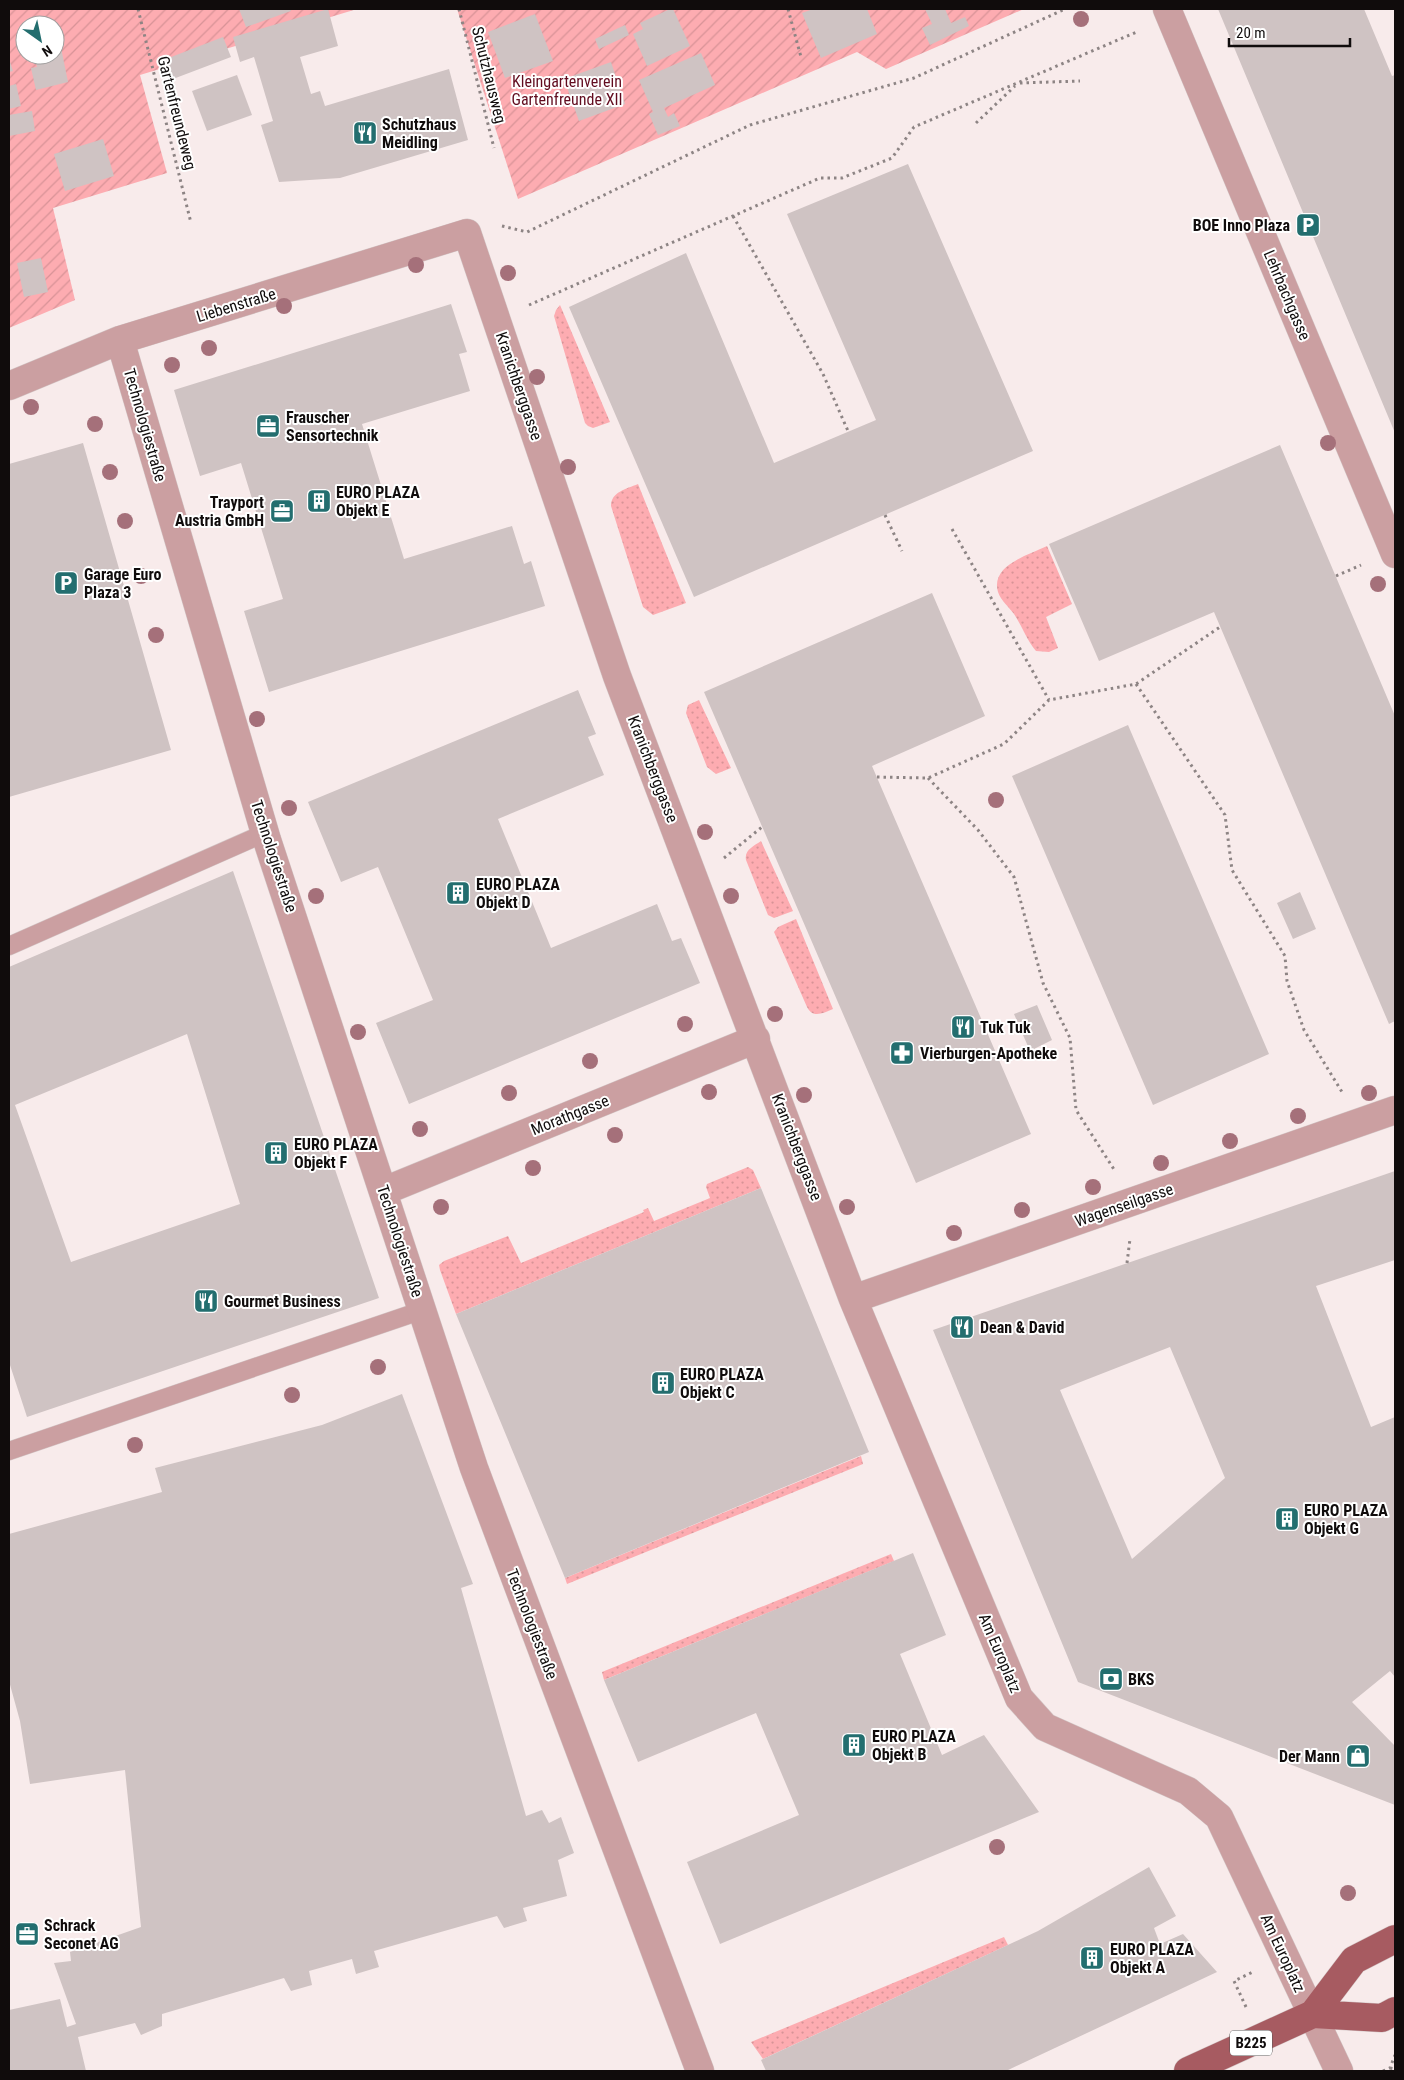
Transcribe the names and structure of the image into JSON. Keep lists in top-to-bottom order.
{
  "streets": {
    "main road": ["B225"],
    "street": [
      "Lehrbachgasse",
      "Liebenstraße",
      "Kranichberggasse",
      "Technologiestraße",
      "Morathgasse",
      "Wagenseilgasse",
      "Am Europlatz"
    ],
    "path": ["Schutzhausweg", "Gartenfreundeweg"]
  },
  "crossings": [
    ["Liebenstraße", "Kranichberggasse"],
    ["Liebenstraße", "Technologiestraße"],
    ["Kranichberggasse", "Morathgasse"],
    ["Kranichberggasse", "Wagenseilgasse"],
    ["Kranichberggasse", "Am Europlatz"],
    ["Technologiestraße", "Morathgasse"],
    ["Wagenseilgasse", "Am Europlatz"],
    ["Am Europlatz", "B225"]
  ],
  "parks": ["Kleingartenverein Gartenfreunde XII"],
  "places": {
    "restaurant": [
      "Schutzhaus Meidling",
      "Tuk Tuk",
      "Gourmet Business",
      "Dean & David"
    ],
    "parking": ["BOE Inno Plaza", "Garage Euro Plaza 3"],
    "office": ["Frauscher Sensortechnik", "Trayport Austria GmbH", "Schrack Seconet AG"],
    "building": [
      "EURO PLAZA Objekt E",
      "EURO PLAZA Objekt D",
      "EURO PLAZA Objekt F",
      "EURO PLAZA Objekt C",
      "EURO PLAZA Objekt G",
      "EURO PLAZA Objekt B",
      "EURO PLAZA Objekt A"
    ],
    "pharmacy": ["Vierburgen-Apotheke"],
    "bank": ["BKS"],
    "shop": ["Der Mann"]
  },
  "scale_bar": "20 m",
  "north": "bottom right"
}
